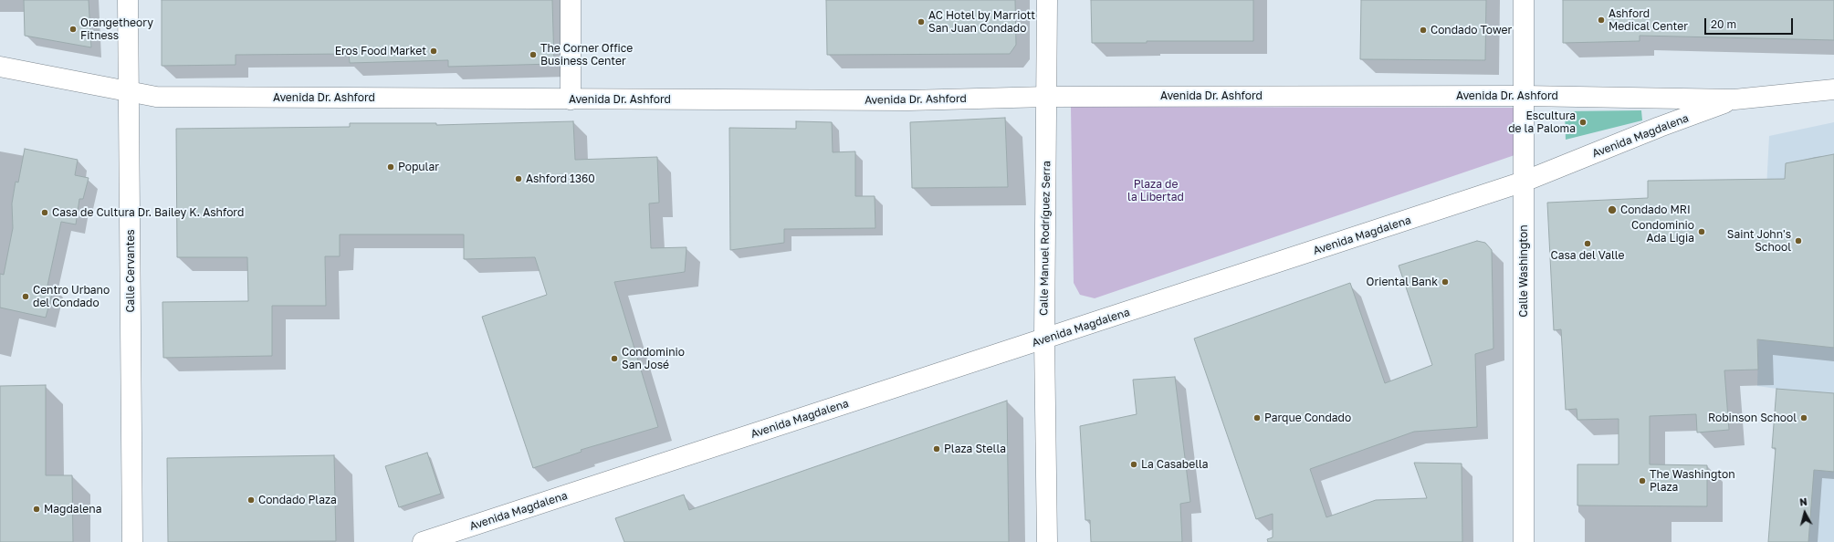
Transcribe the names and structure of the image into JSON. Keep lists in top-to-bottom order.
{
  "streets": {
    "street": [
      "Avenida Dr. Ashford",
      "Avenida Magdalena",
      "Calle Manuel Rodríguez Serra",
      "Calle Cervantes",
      "Calle Washington"
    ]
  },
  "crossings": [
    ["Avenida Dr. Ashford", "Avenida Magdalena"],
    ["Avenida Dr. Ashford", "Calle Manuel Rodríguez Serra"],
    ["Avenida Dr. Ashford", "Calle Cervantes"],
    ["Avenida Dr. Ashford", "Calle Washington"],
    ["Avenida Magdalena", "Calle Manuel Rodríguez Serra"],
    ["Avenida Magdalena", "Calle Washington"]
  ],
  "parks": ["Plaza de la Libertad"],
  "places": [
    "Ashford Medical Center",
    "AC Hotel by Marriott San Juan Condado",
    "Orangetheory Fitness",
    "Condado Tower",
    "Eros Food Market",
    "The Corner Office Business Center",
    "Escultura de la Paloma",
    "Popular",
    "Ashford 1360",
    "Condado MRI",
    "Casa de Cultura Dr. Bailey K. Ashford",
    "Condominio Ada Ligia",
    "Saint John's School",
    "Casa del Valle",
    "Oriental Bank",
    "Centro Urbano del Condado",
    "Condominio San José",
    "Parque Condado",
    "Robinson School",
    "Plaza Stella",
    "La Casabella",
    "The Washington Plaza",
    "Condado Plaza",
    "Magdalena"
  ],
  "scale_bar": "20 m",
  "north": "top"
}
